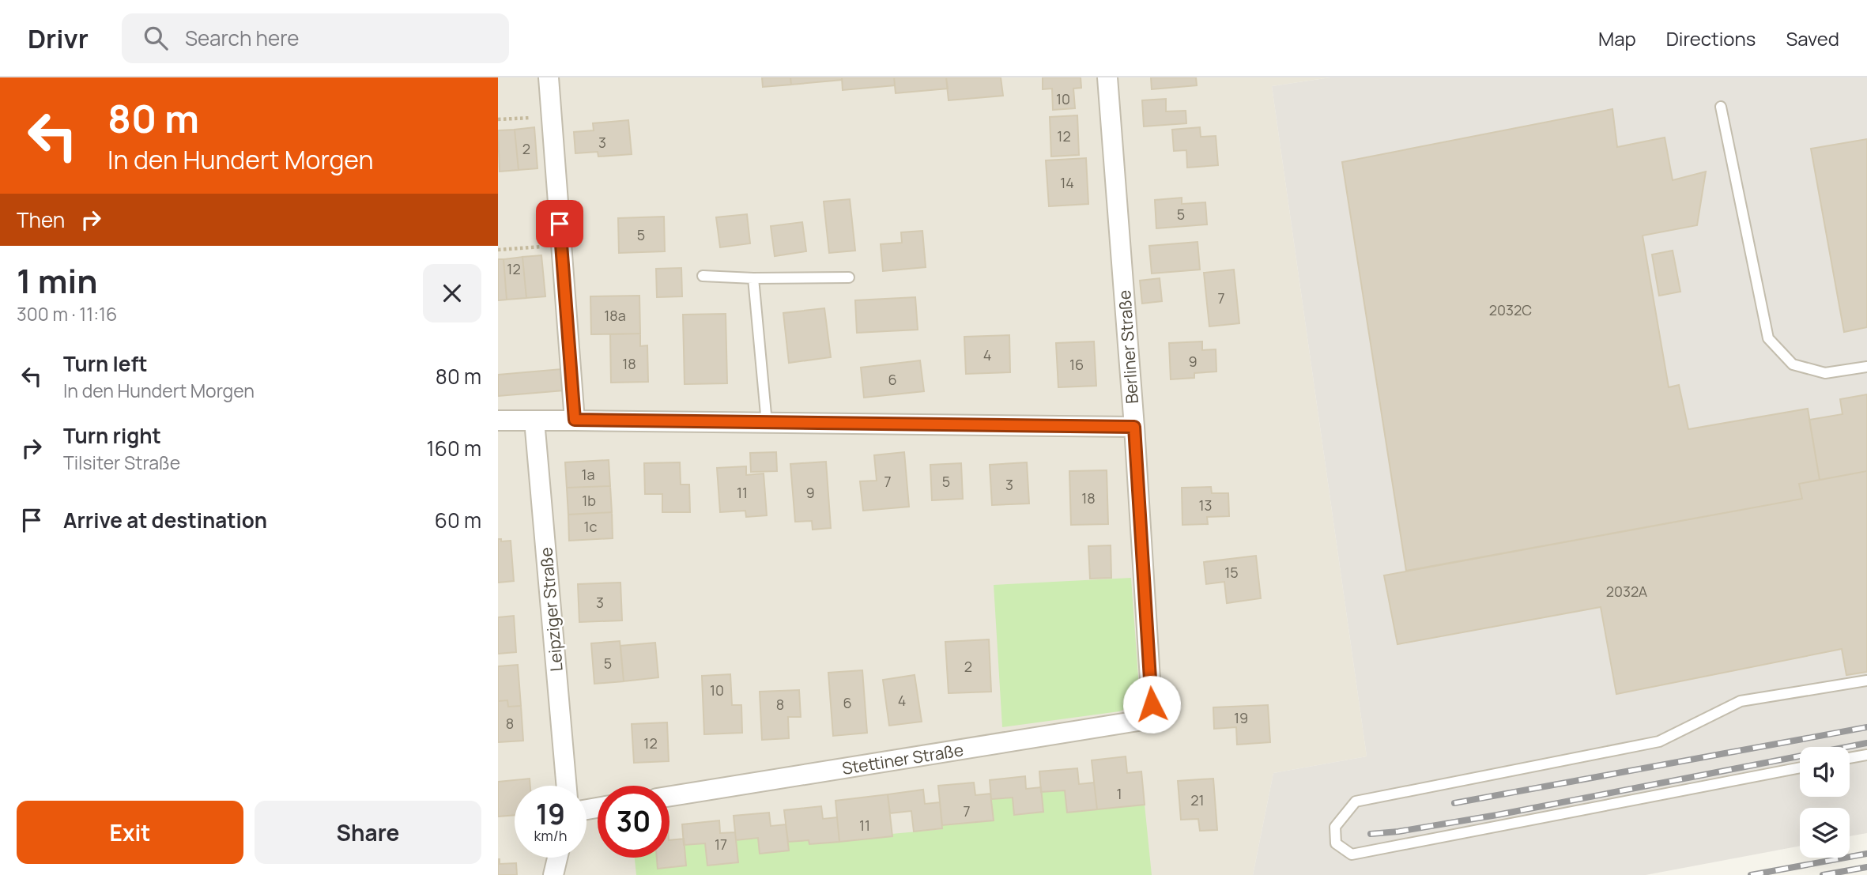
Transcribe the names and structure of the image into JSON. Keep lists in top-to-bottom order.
{
  "streets": {
    "street": ["Berliner Straße", "Leipziger Straße", "Stettiner Straße"]
  },
  "crossings": [
    ["Berliner Straße", "Stettiner Straße"]
  ],
  "house_numbers": [
    "10",
    "12",
    "3",
    "2",
    "14",
    "5",
    "5",
    "12",
    "7",
    "2032C",
    "18a",
    "4",
    "9",
    "18",
    "16",
    "6",
    "1a",
    "7",
    "5",
    "3",
    "11",
    "9",
    "18",
    "1b",
    "13",
    "1c",
    "15",
    "2032A",
    "3",
    "5",
    "2",
    "10",
    "4",
    "6",
    "8",
    "19",
    "8",
    "12",
    "1",
    "21",
    "7",
    "11",
    "17"
  ],
  "page": {
    "header": "Drivr",
    "search": "Search here",
    "nav": ["Map", "Directions", "Saved"],
    "turn": ["80 m", "In den Hundert Morgen"],
    "then": "Then",
    "heading": ["1 min", "300 m · 11:16"],
    "list": [
      {
        "name": "Turn left",
        "note": "In den Hundert Morgen",
        "value": "80 m"
      },
      {
        "name": "Turn right",
        "note": "Tilsiter Straße",
        "value": "160 m"
      },
      {
        "name": "Arrive at destination",
        "value": "60 m"
      }
    ],
    "speed": "19 km/h",
    "limit": "30",
    "buttons": ["Exit", "Share"]
  }
}
